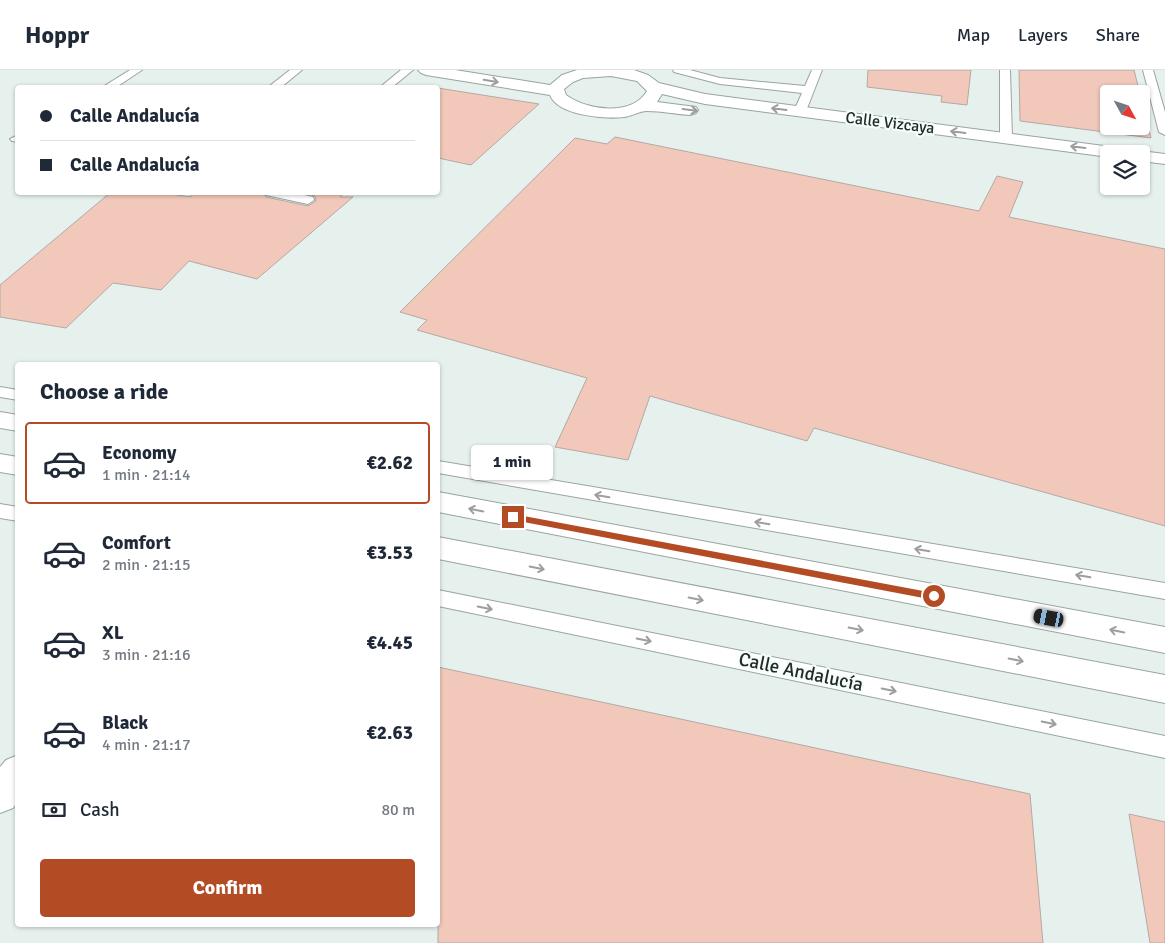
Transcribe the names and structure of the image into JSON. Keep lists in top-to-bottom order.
{
  "streets": {
    "street": ["Calle Vizcaya"],
    "lane": ["Calle Andalucía"]
  },
  "north": "bottom right",
  "page": {
    "header": "Hoppr",
    "nav": ["Map", "Layers", "Share"],
    "banner": ["Calle Andalucía", "Calle Andalucía"],
    "heading": "Choose a ride",
    "list": [
      {
        "name": "Economy",
        "note": "1 min · 21:14",
        "value": "€2.62"
      },
      {
        "name": "Comfort",
        "note": "2 min · 21:15",
        "value": "€3.53"
      },
      {
        "name": "XL",
        "note": "3 min · 21:16",
        "value": "€4.45"
      },
      {
        "name": "Black",
        "note": "4 min · 21:17",
        "value": "€2.63"
      }
    ],
    "bubble": "1 min",
    "pay": ["Cash", "80 m"],
    "buttons": "Confirm"
  }
}
